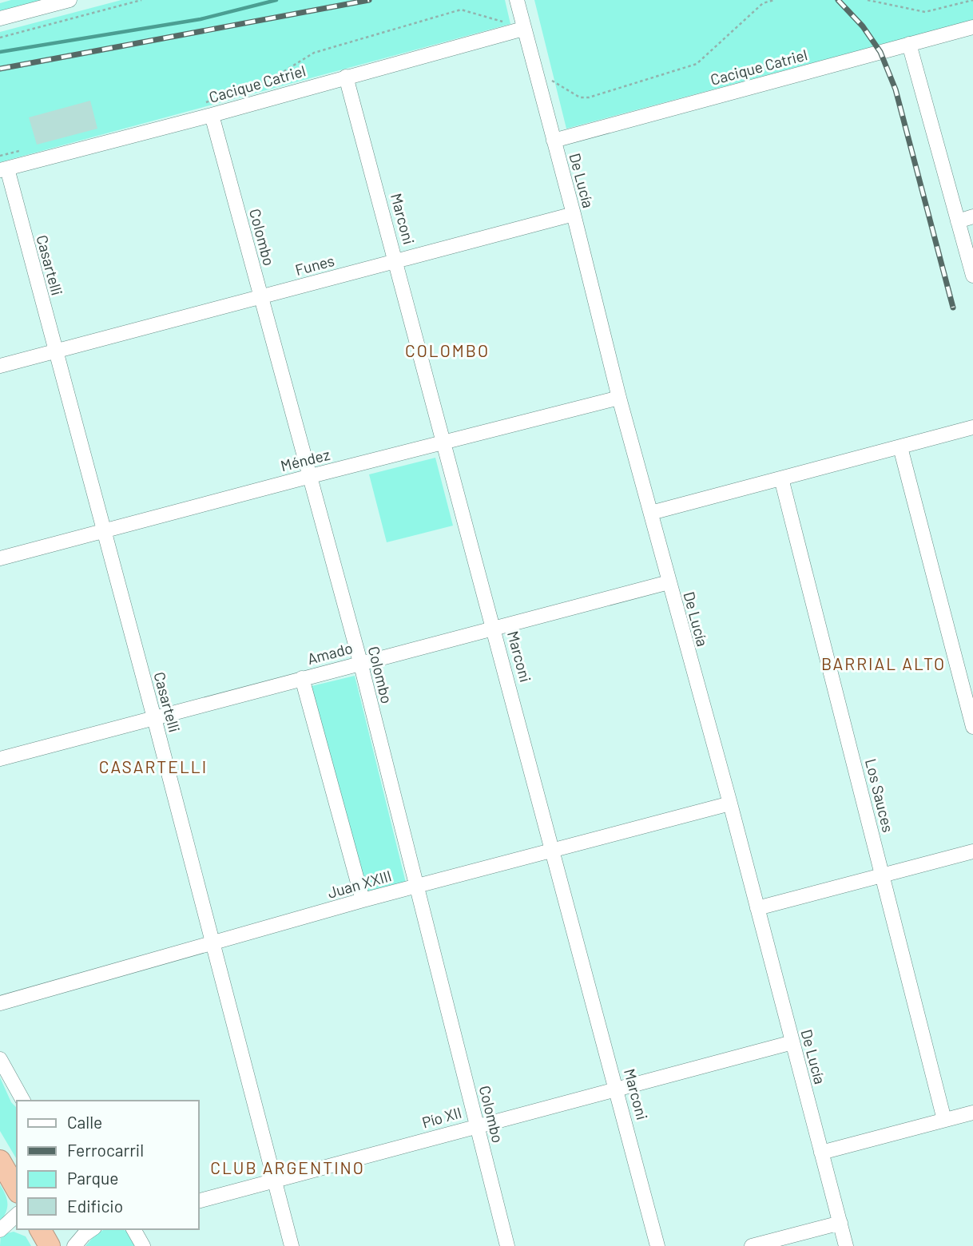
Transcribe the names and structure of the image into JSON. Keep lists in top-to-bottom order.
{
  "streets": {
    "street": [
      "Cacique Catriel",
      "De Lucía",
      "Marconi",
      "Colombo",
      "Casartelli",
      "Funes",
      "Méndez",
      "Amado",
      "Los Sauces",
      "Juan XXIII",
      "Pío XII"
    ]
  },
  "crossings": [
    ["Cacique Catriel", "De Lucía"],
    ["Cacique Catriel", "Marconi"],
    ["Cacique Catriel", "Colombo"],
    ["Cacique Catriel", "Casartelli"],
    ["De Lucía", "Funes"],
    ["De Lucía", "Méndez"],
    ["De Lucía", "Amado"],
    ["De Lucía", "Juan XXIII"],
    ["De Lucía", "Pío XII"],
    ["Marconi", "Funes"],
    ["Marconi", "Méndez"],
    ["Marconi", "Amado"],
    ["Marconi", "Juan XXIII"],
    ["Marconi", "Pío XII"],
    ["Colombo", "Funes"],
    ["Colombo", "Méndez"],
    ["Colombo", "Amado"],
    ["Colombo", "Juan XXIII"],
    ["Colombo", "Pío XII"],
    ["Casartelli", "Funes"],
    ["Casartelli", "Méndez"],
    ["Casartelli", "Amado"],
    ["Casartelli", "Juan XXIII"],
    ["Casartelli", "Pío XII"]
  ],
  "districts": [
    "COLOMBO",
    "BARRIAL ALTO",
    "CASARTELLI",
    "CLUB ARGENTINO"
  ],
  "legend": [
    "Calle",
    "Ferrocarril",
    "Parque",
    "Edificio"
  ]
}
